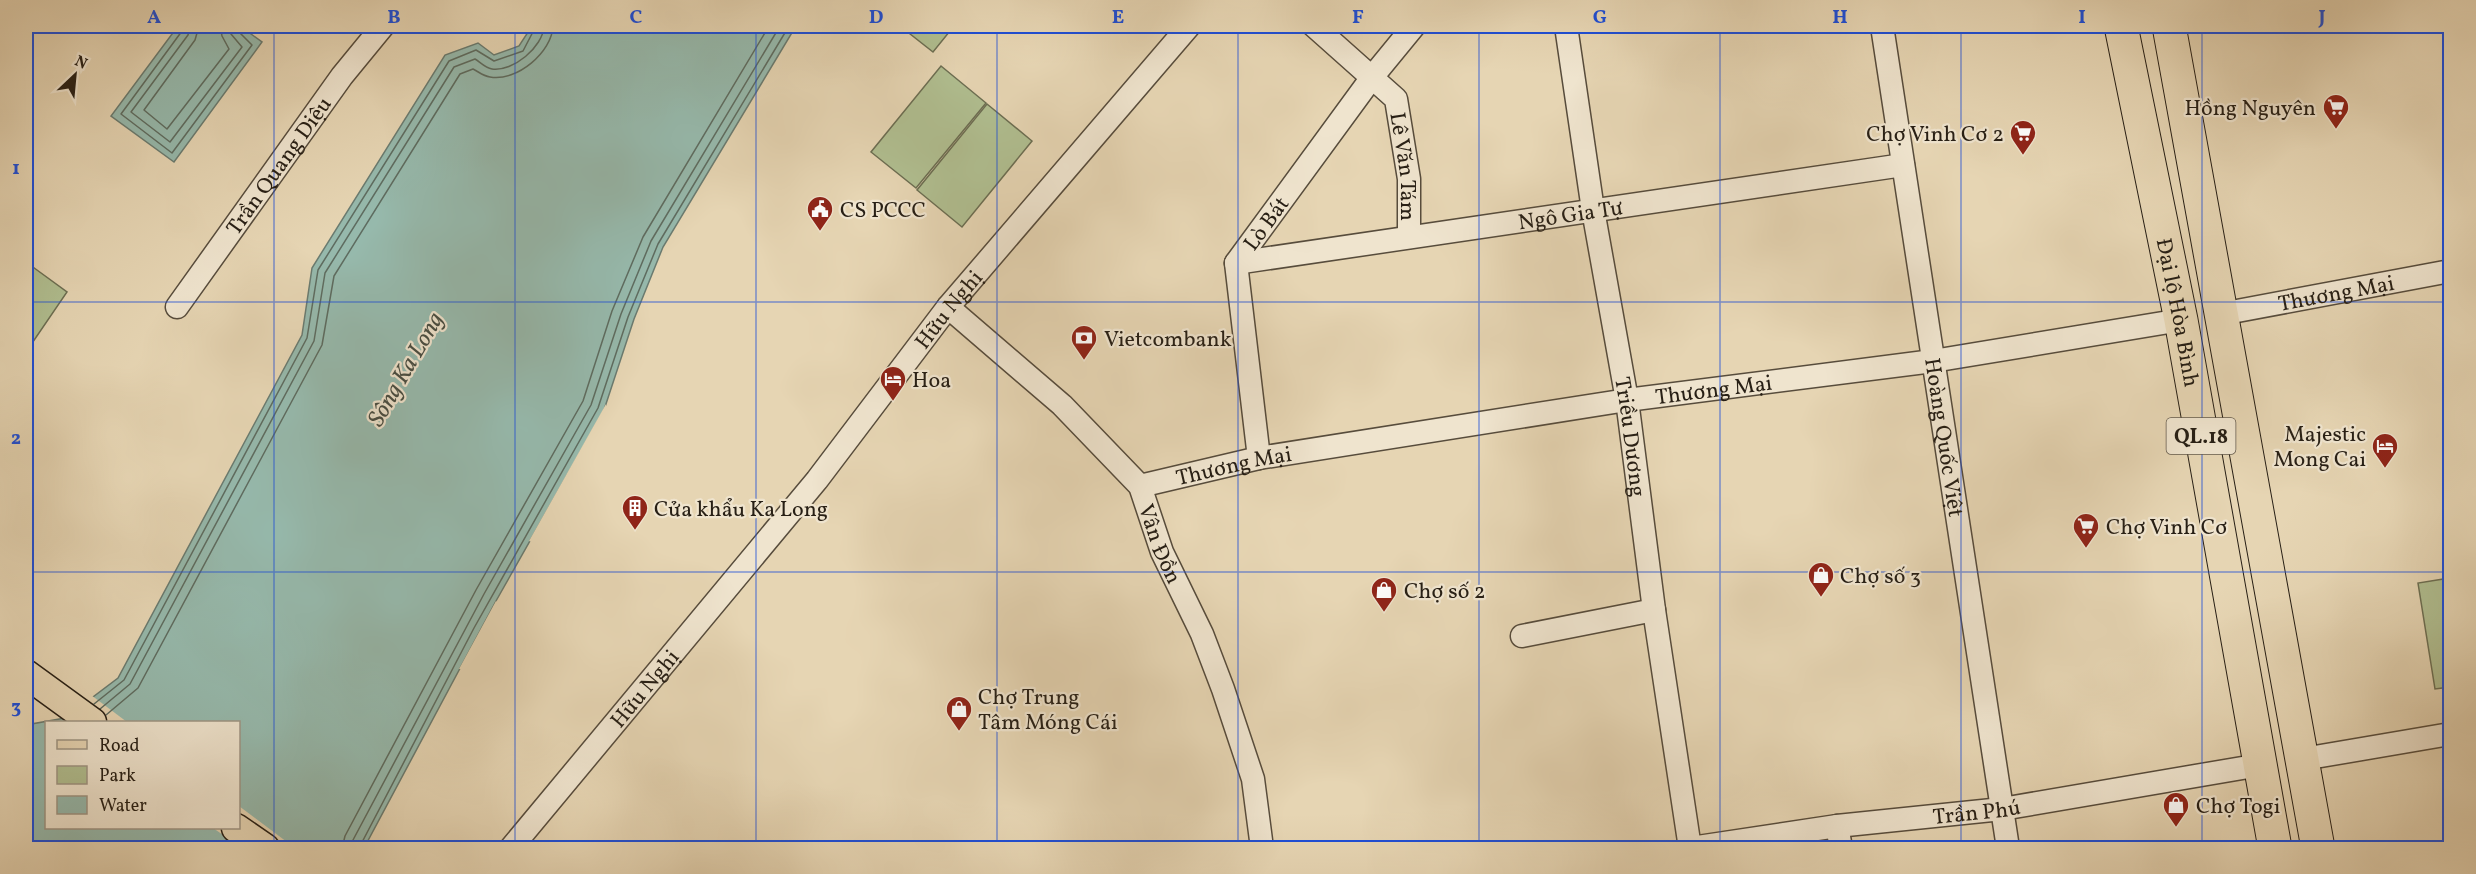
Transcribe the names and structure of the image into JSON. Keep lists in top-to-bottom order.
{
  "streets": {
    "highway": ["Đại lộ Hòa Bình", "QL.18"],
    "street": [
      "Trần Quang Diệu",
      "Lê Văn Tám",
      "Ngô Gia Tự",
      "Lò Bát",
      "Thương Mại",
      "Hữu Nghị",
      "Triều Dương",
      "Hoàng Quốc Việt",
      "Vân Đồn",
      "Trần Phú"
    ]
  },
  "crossings": [
    ["Lê Văn Tám", "Ngô Gia Tự"],
    ["Lê Văn Tám", "Lò Bát"],
    ["Ngô Gia Tự", "Lò Bát"],
    ["Ngô Gia Tự", "Triều Dương"],
    ["Ngô Gia Tự", "Hoàng Quốc Việt"],
    ["Lò Bát", "Thương Mại"],
    ["Thương Mại", "Đại lộ Hòa Bình"],
    ["Thương Mại", "Triều Dương"],
    ["Thương Mại", "Hoàng Quốc Việt"],
    ["Thương Mại", "Vân Đồn"],
    ["Hữu Nghị", "Vân Đồn"],
    ["Đại lộ Hòa Bình", "Trần Phú"],
    ["Triều Dương", "Trần Phú"],
    ["Hoàng Quốc Việt", "Trần Phú"]
  ],
  "water": ["Sông Ka Long"],
  "places": {
    "supermarket": ["Hồng Nguyên", "Chợ Vinh Cơ 2", "Chợ Vinh Cơ"],
    "public building": ["CS PCCC"],
    "bank": ["Vietcombank"],
    "hotel": ["Hoa", "Majestic Mong Cai"],
    "building": ["Cửa khẩu Ka Long"],
    "shop": [
      "Chợ số 3",
      "Chợ số 2",
      "Chợ Trung Tâm Móng Cái",
      "Chợ Togi"
    ]
  },
  "legend": ["Road", "Park", "Water"],
  "north": "top right",
  "grid": {
    "columns": [
      "A",
      "B",
      "C",
      "D",
      "E",
      "F",
      "G",
      "H",
      "I",
      "J"
    ],
    "rows": ["1", "2", "3"]
  }
}
